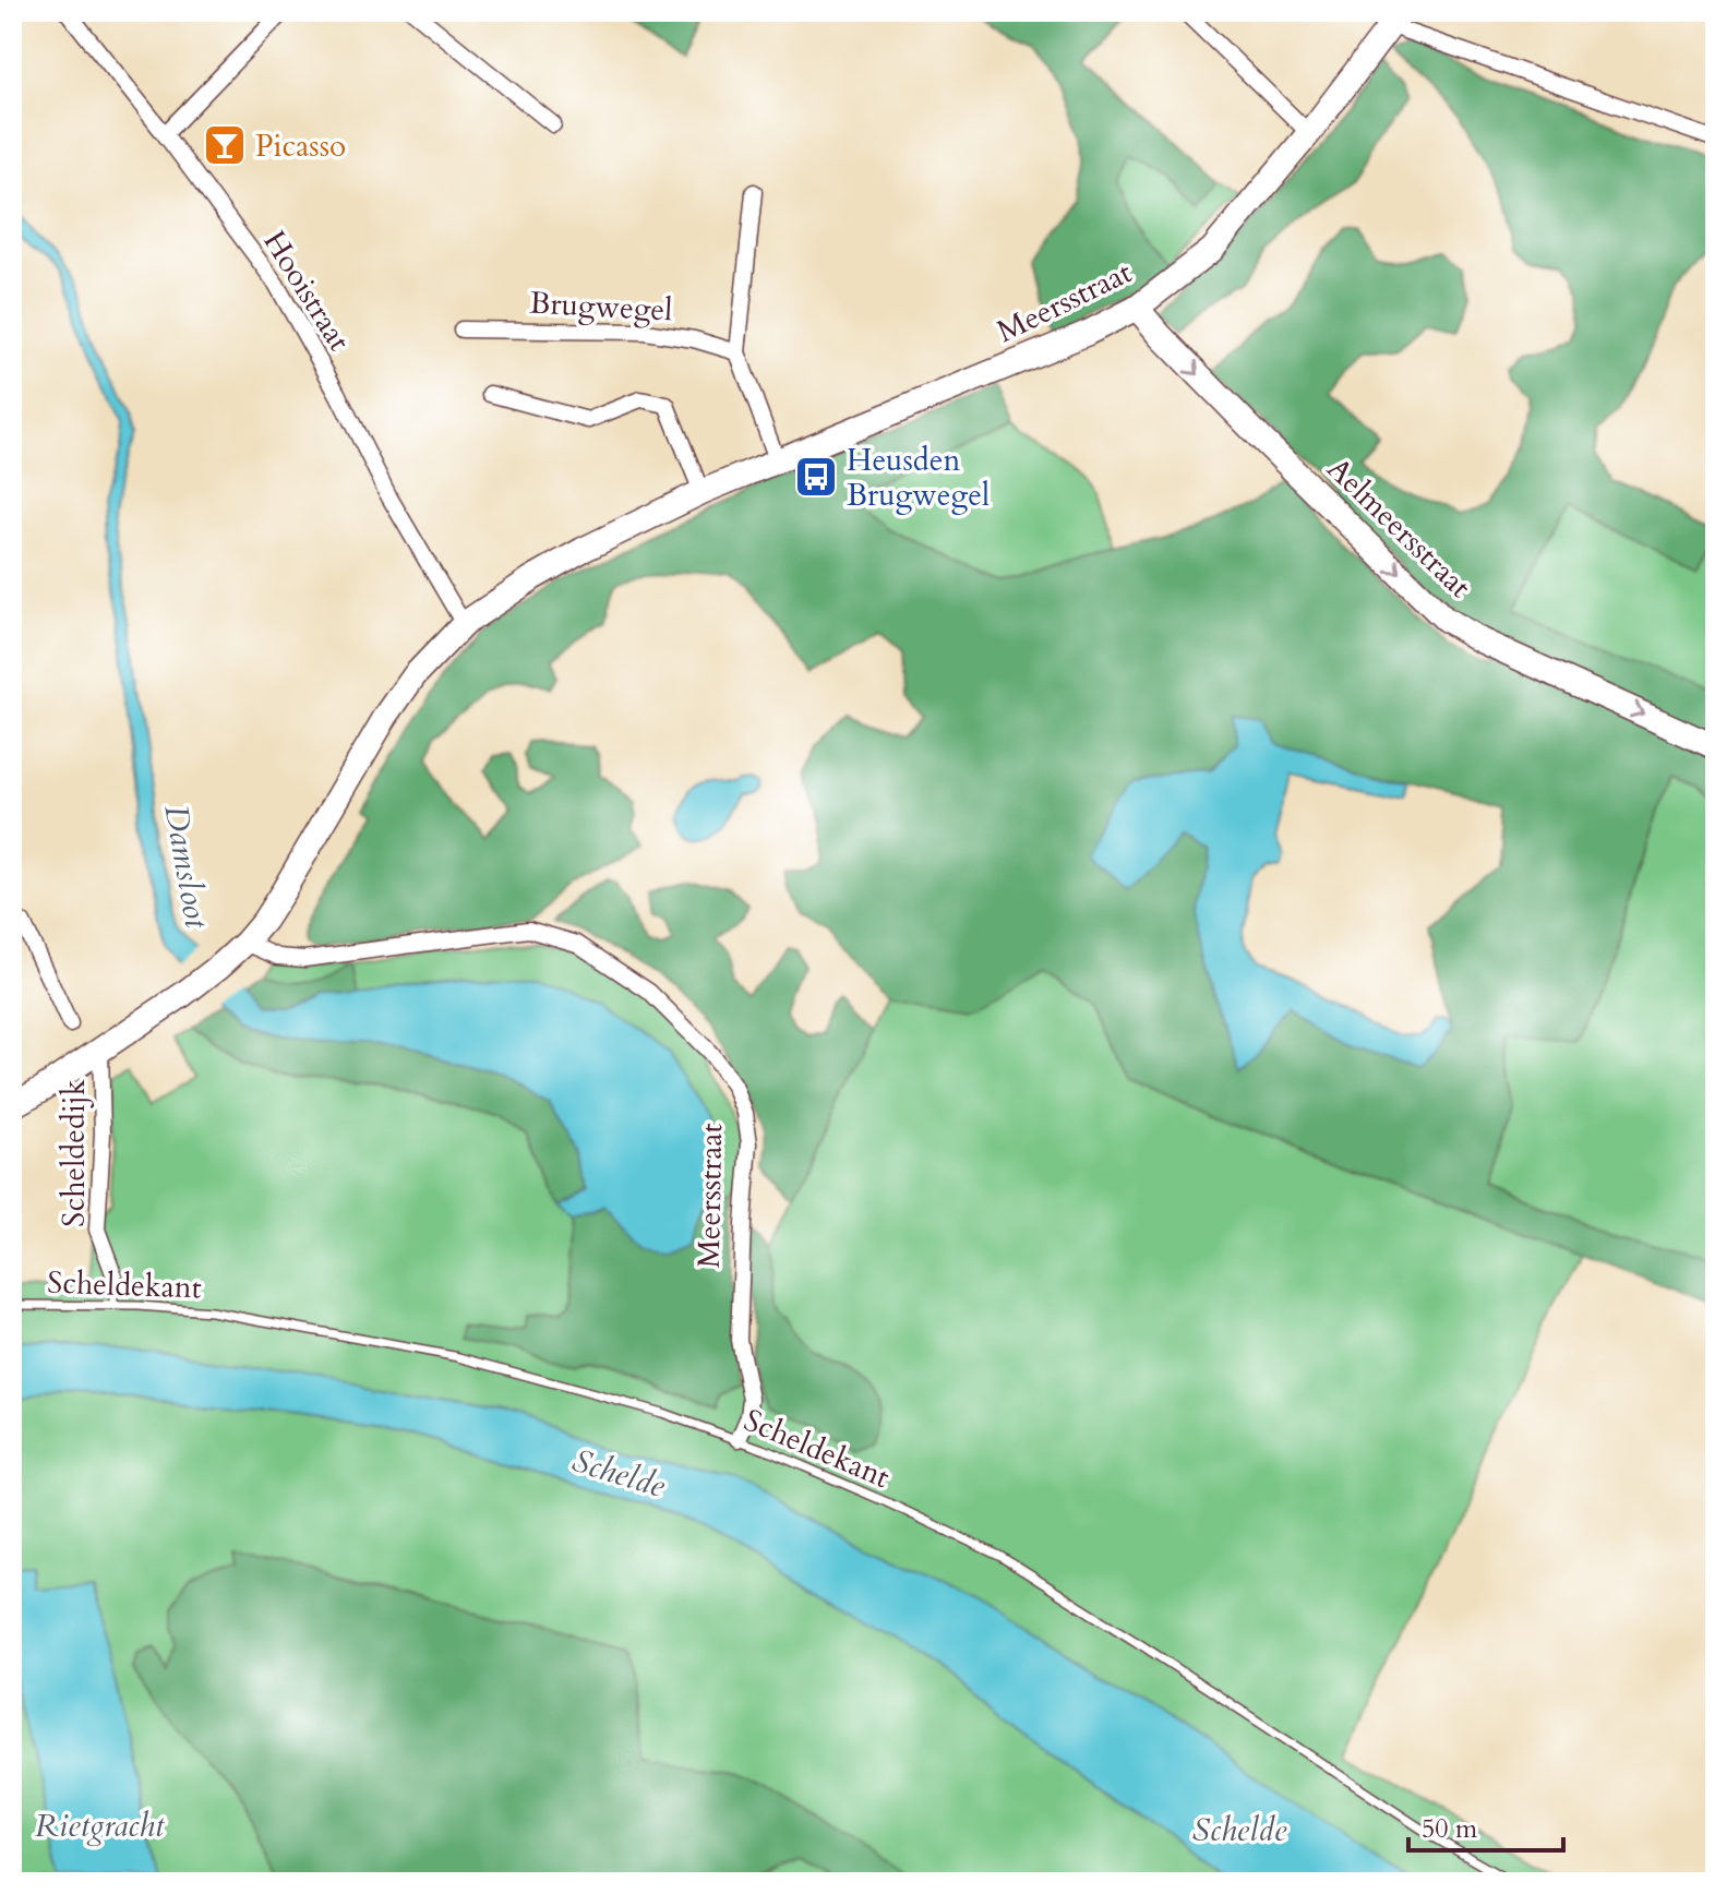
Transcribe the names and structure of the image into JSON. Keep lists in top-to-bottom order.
{
  "streets": {
    "main road": ["Meersstraat", "Aelmeersstraat"],
    "street": ["Hooistraat", "Brugwegel", "Scheldedijk"],
    "lane": ["Scheldekant"]
  },
  "crossings": [
    ["Hooistraat", "Meersstraat"],
    ["Meersstraat", "Aelmeersstraat"],
    ["Meersstraat", "Scheldedijk"],
    ["Meersstraat", "Scheldekant"],
    ["Scheldedijk", "Scheldekant"]
  ],
  "one_way": ["Aelmeersstraat"],
  "water": ["Damsloot", "Schelde", "Rietgracht"],
  "places": {
    "bar": ["Picasso"],
    "bus stop": ["Heusden Brugwegel"]
  },
  "scale_bar": "50 m"
}
